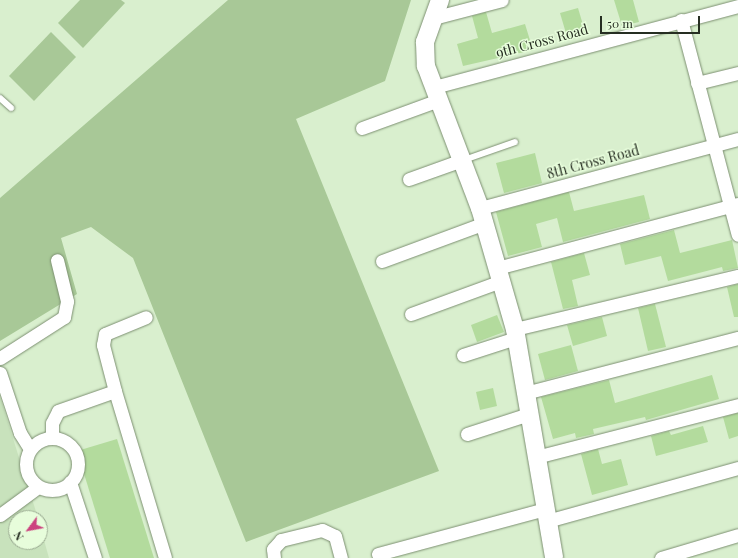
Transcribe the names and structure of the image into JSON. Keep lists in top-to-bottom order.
{
  "streets": {
    "street": ["9th Cross Road", "8th Cross Road"]
  },
  "scale_bar": "50 m",
  "north": "bottom left"
}
